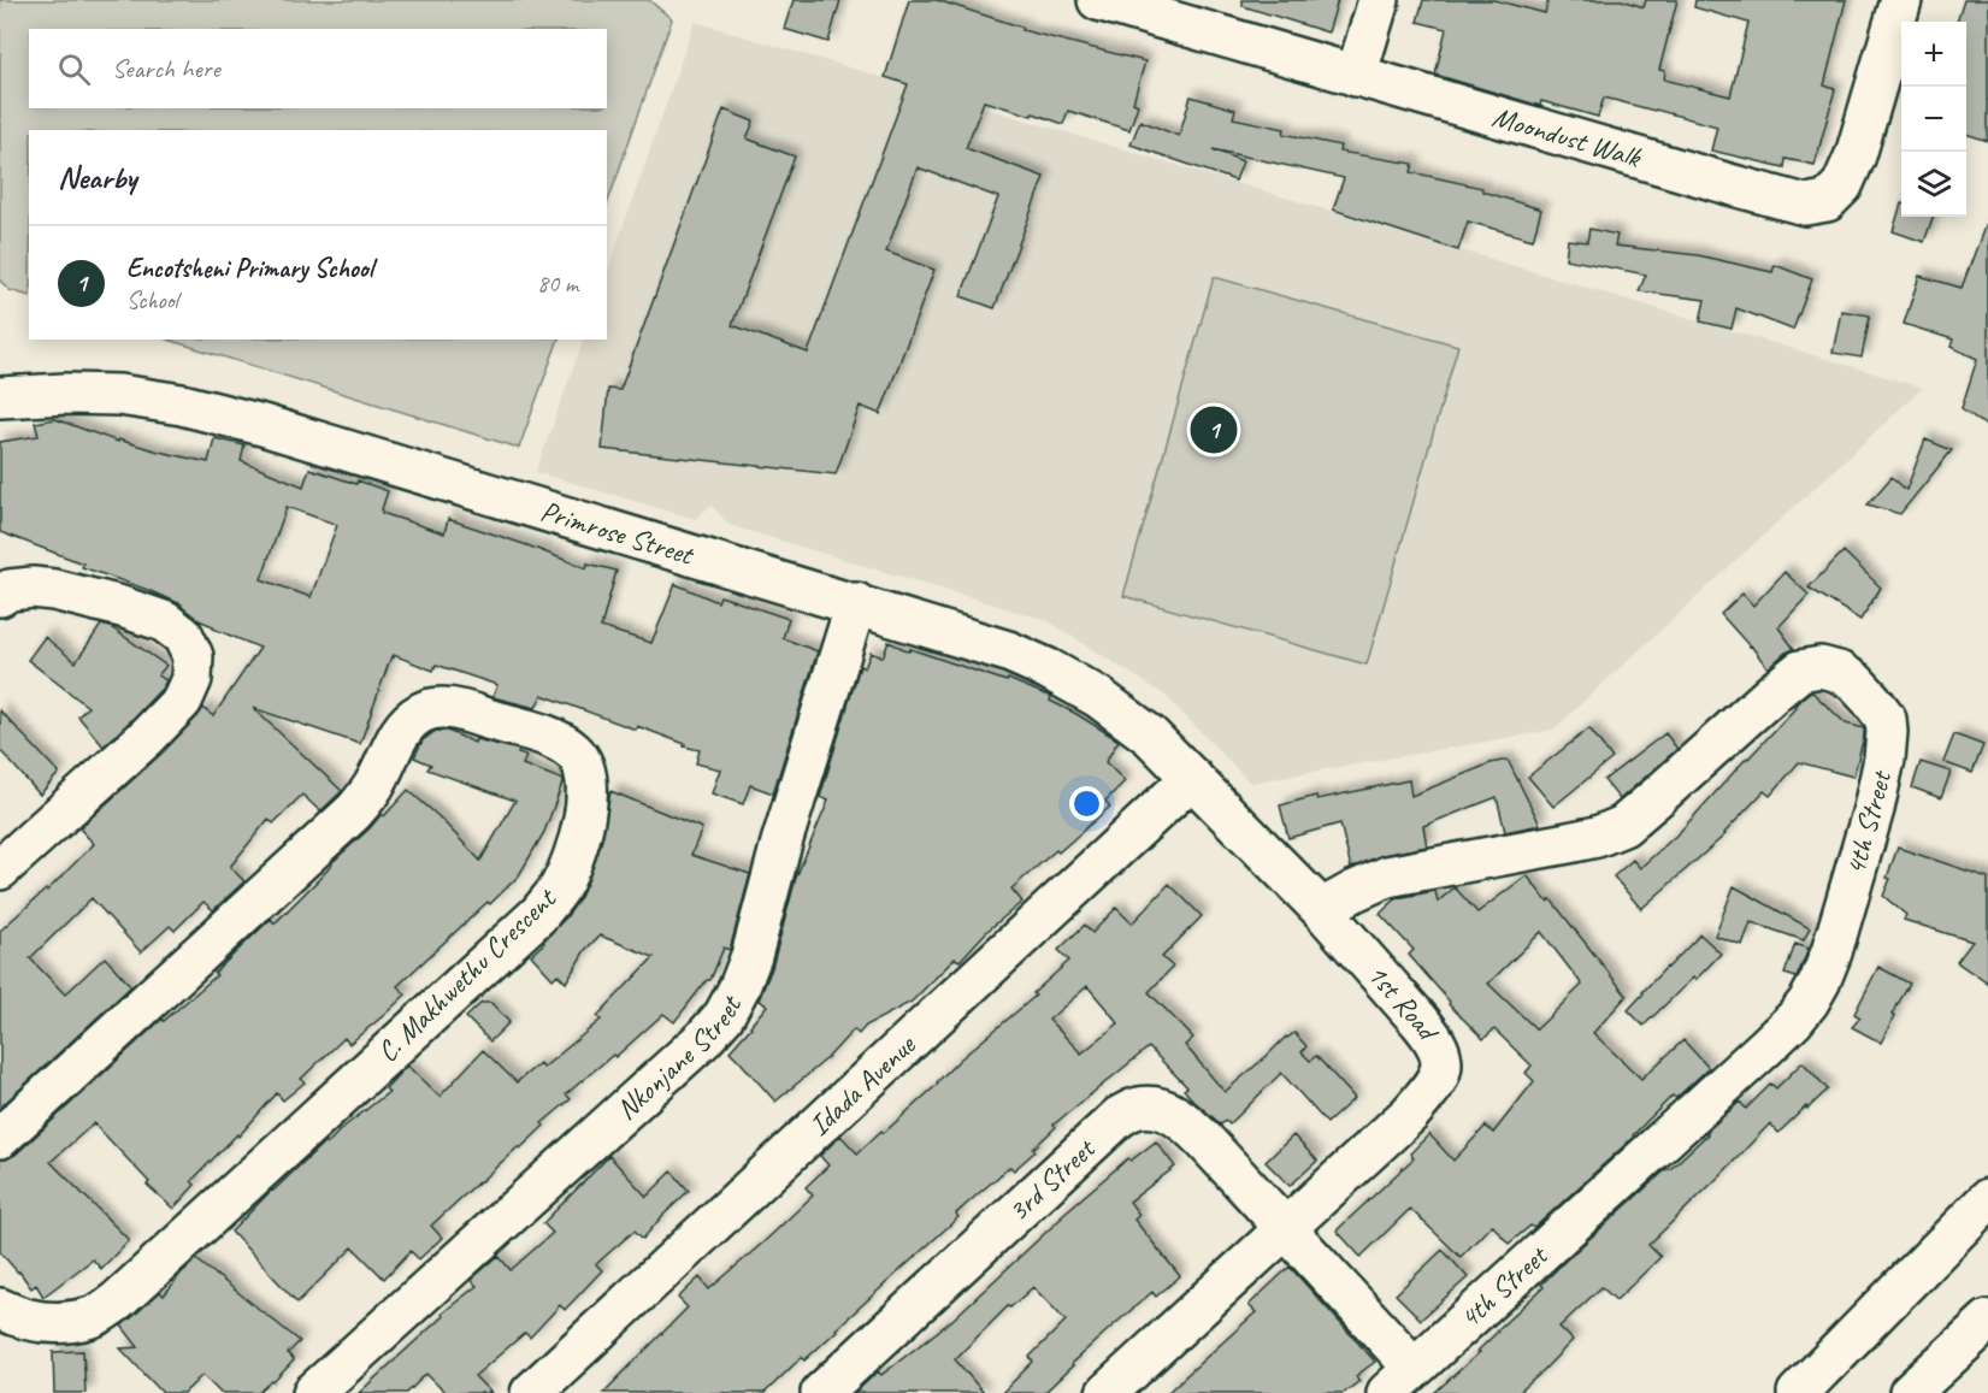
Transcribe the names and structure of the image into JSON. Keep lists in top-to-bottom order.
{
  "streets": {
    "main road": [
      "Moondust Walk",
      "Primrose Street",
      "4th Street",
      "C. Makhwethu Crescent",
      "1st Road",
      "Nkonjane Street",
      "Idada Avenue",
      "3rd Street"
    ]
  },
  "crossings": [
    ["Primrose Street", "1st Road"],
    ["Primrose Street", "Nkonjane Street"],
    ["Primrose Street", "Idada Avenue"],
    ["4th Street", "1st Road"],
    ["1st Road", "Idada Avenue"],
    ["1st Road", "3rd Street"]
  ],
  "page": {
    "map_buttons": ["+", "−"],
    "search": "Search here",
    "heading": "Nearby",
    "list": [
      {
        "mark": "1",
        "name": "Encotsheni Primary School",
        "note": "School",
        "value": "80 m"
      }
    ],
    "pins": "1"
  }
}
